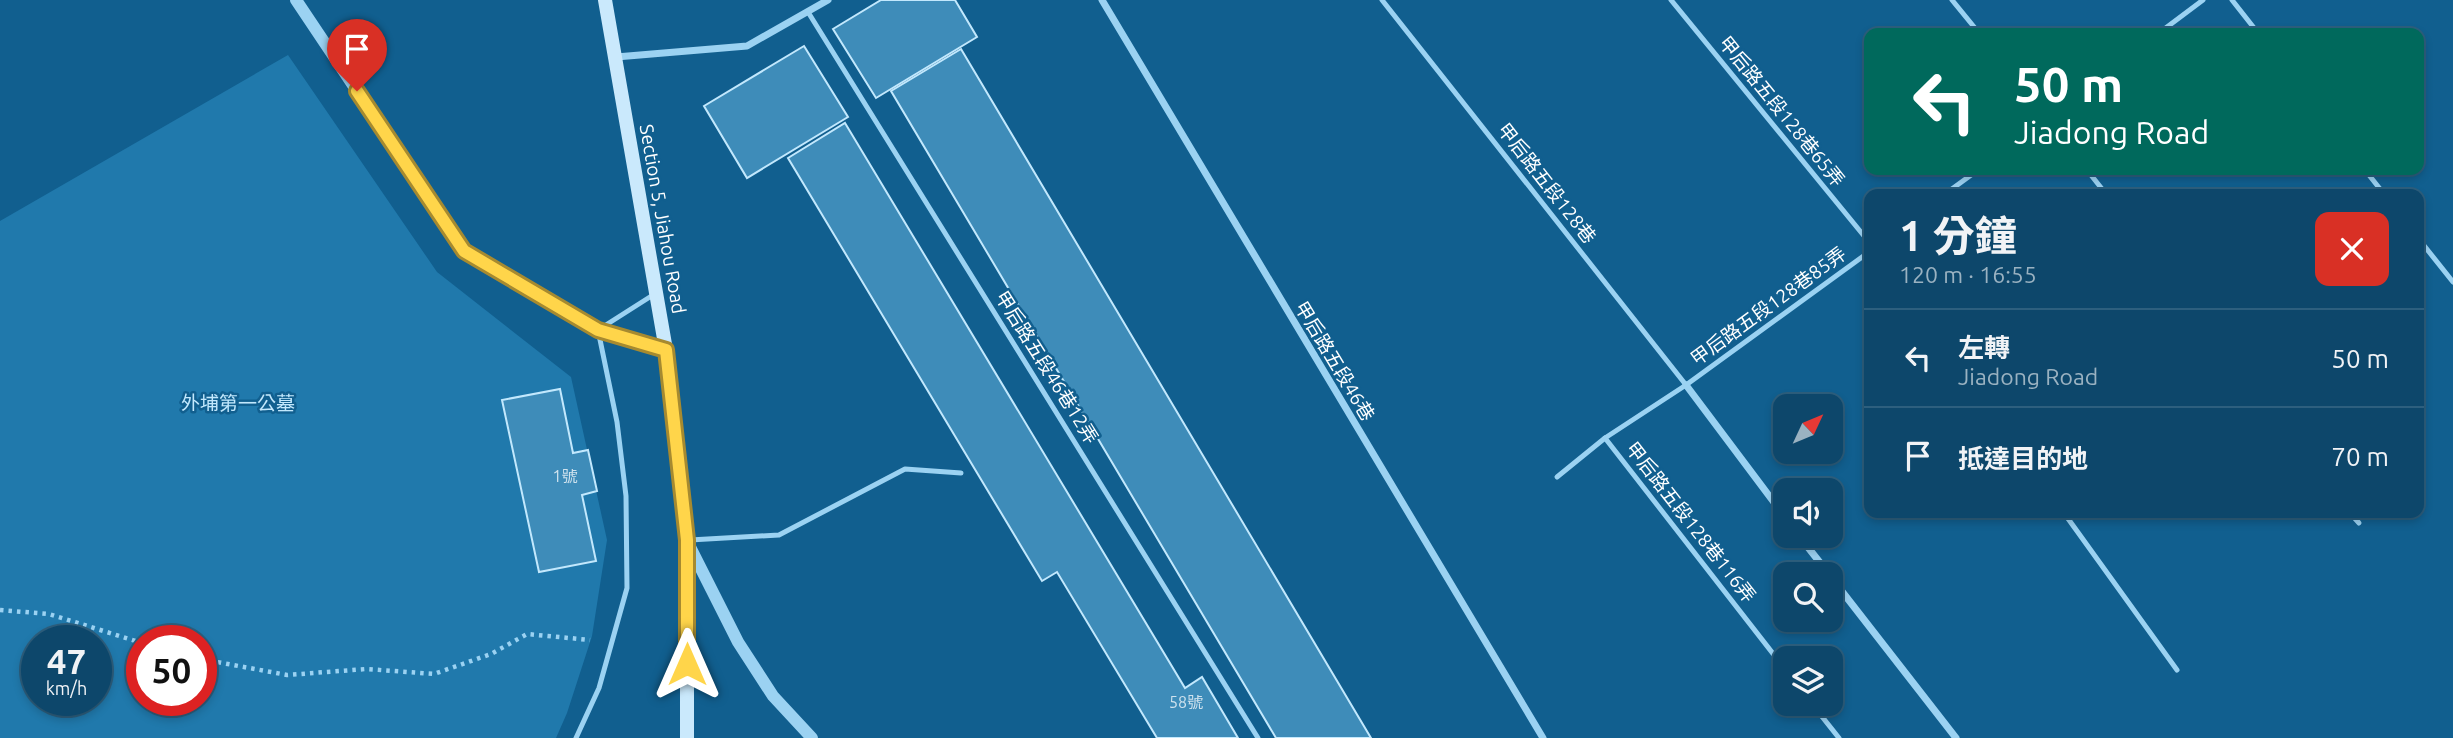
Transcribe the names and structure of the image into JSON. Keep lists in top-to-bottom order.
{
  "streets": {
    "main road": ["Section 5, Jiahou Road"],
    "street": ["甲后路五段46巷"],
    "lane": [
      "甲后路五段128巷65弄",
      "甲后路五段128巷",
      "甲后路五段128巷85弄",
      "甲后路五段46巷12弄",
      "甲后路五段128巷116弄"
    ]
  },
  "crossings": [
    ["甲后路五段128巷", "甲后路五段128巷85弄"],
    ["甲后路五段128巷", "甲后路五段128巷116弄"],
    ["甲后路五段128巷85弄", "甲后路五段128巷116弄"]
  ],
  "parks": ["外埔第一公墓"],
  "house_numbers": ["1號", "58號"],
  "north": "top right",
  "page": {
    "turn": ["50 m", "Jiadong Road"],
    "heading": ["1 分鐘", "120 m · 16:55"],
    "list": [
      {
        "name": "左轉",
        "note": "Jiadong Road",
        "value": "50 m"
      },
      {
        "name": "抵達目的地",
        "value": "70 m"
      }
    ],
    "speed": "47 km/h",
    "limit": "50"
  }
}
